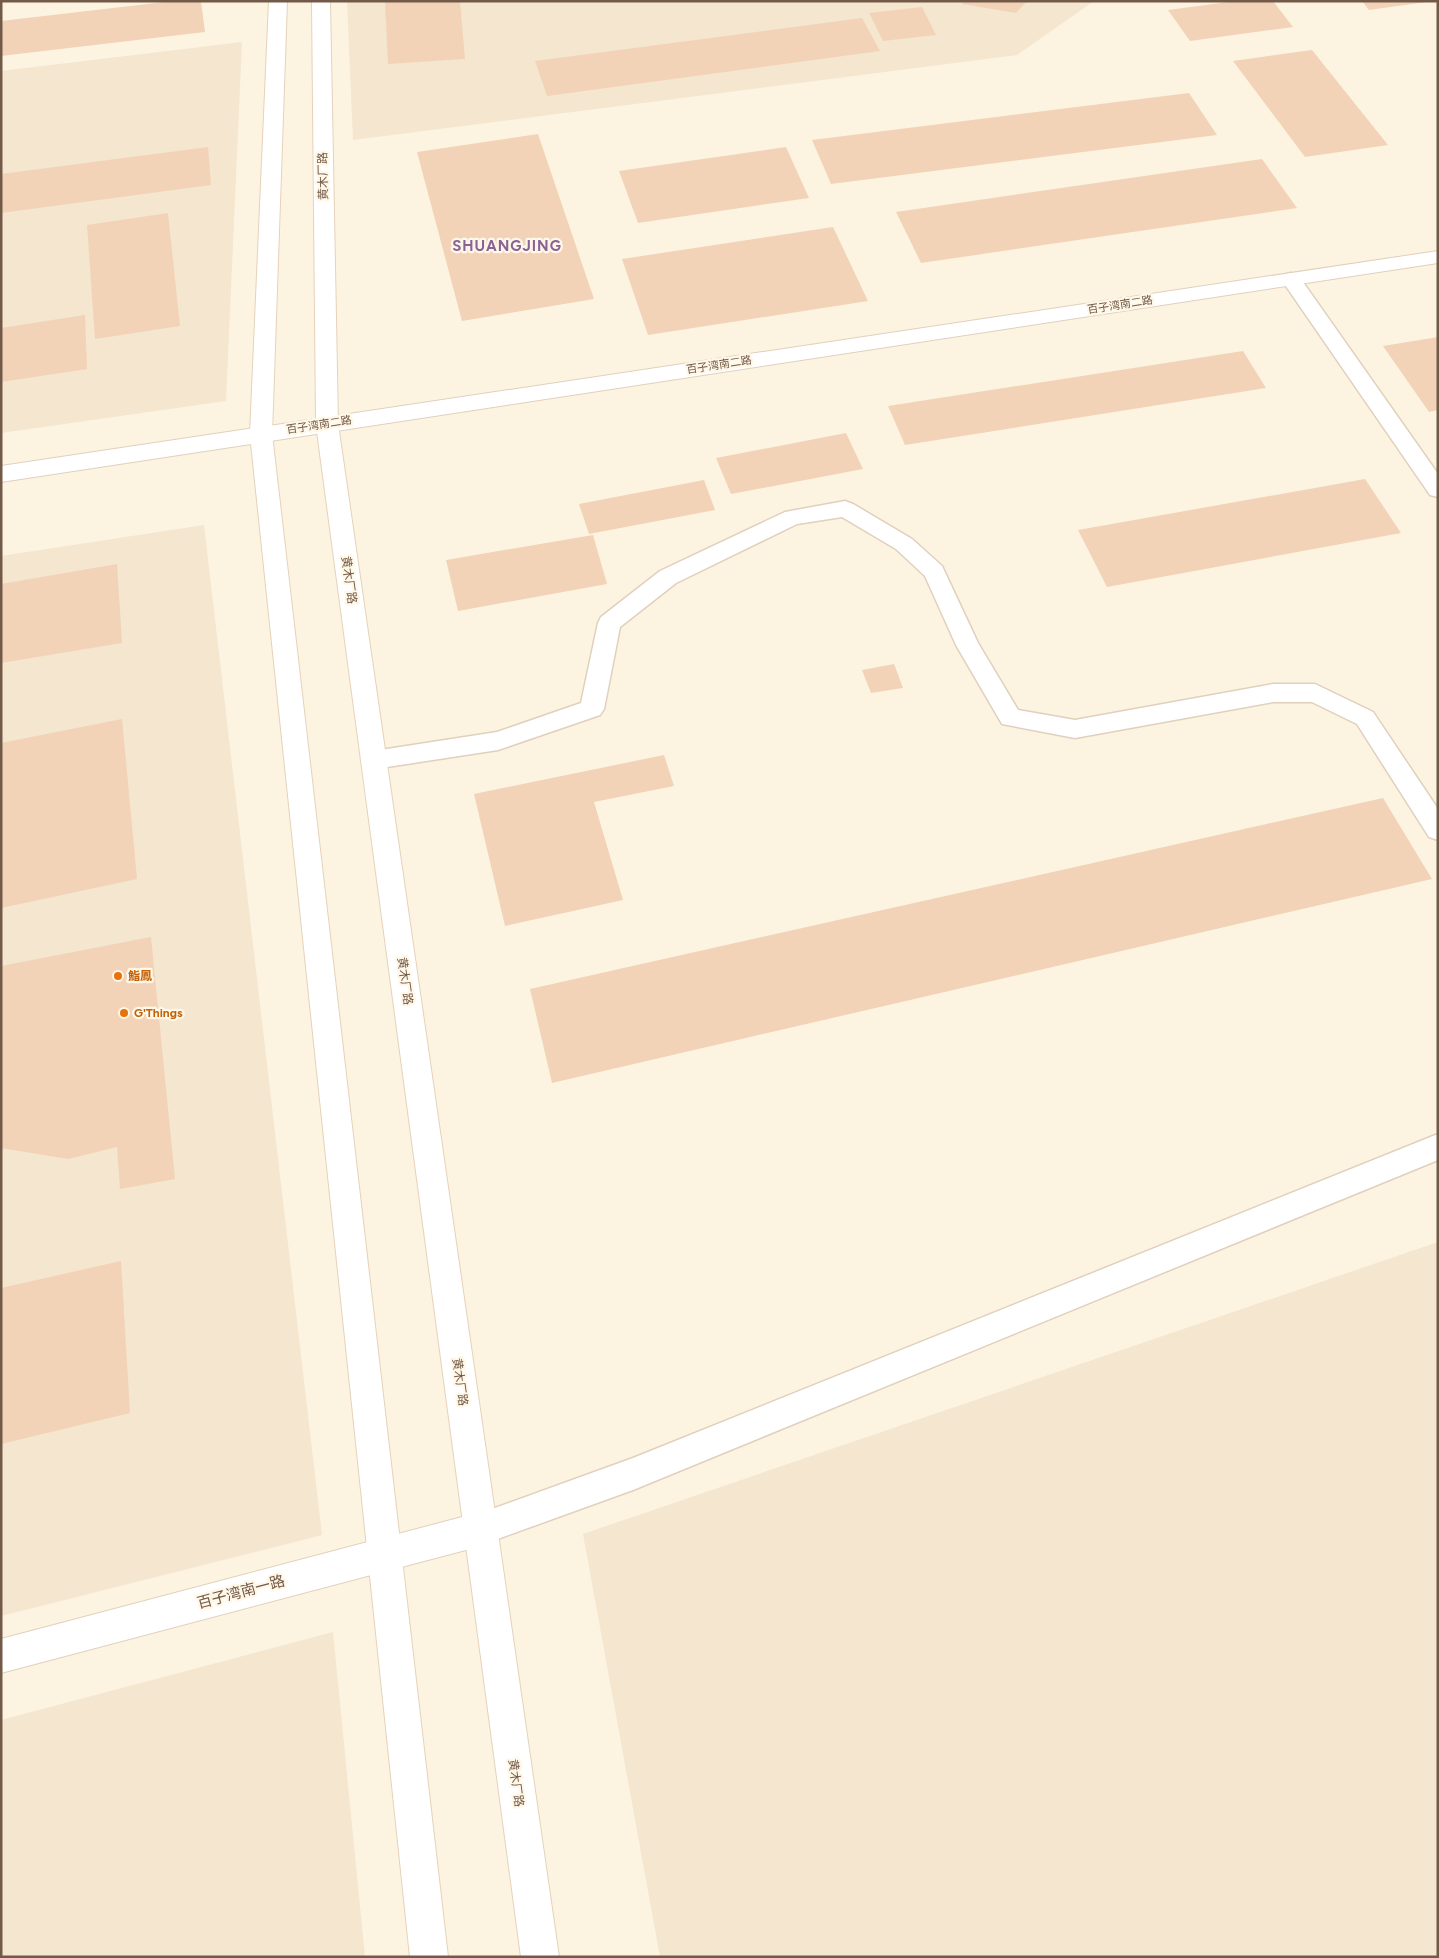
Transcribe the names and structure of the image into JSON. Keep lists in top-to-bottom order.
{
  "streets": {
    "main road": ["黄木厂路", "百子湾南二路", "百子湾南一路"]
  },
  "crossings": [
    ["黄木厂路", "百子湾南二路"],
    ["黄木厂路", "百子湾南一路"]
  ],
  "districts": ["SHUANGJING"],
  "places": ["鮨鳳", "G'Things"]
}
